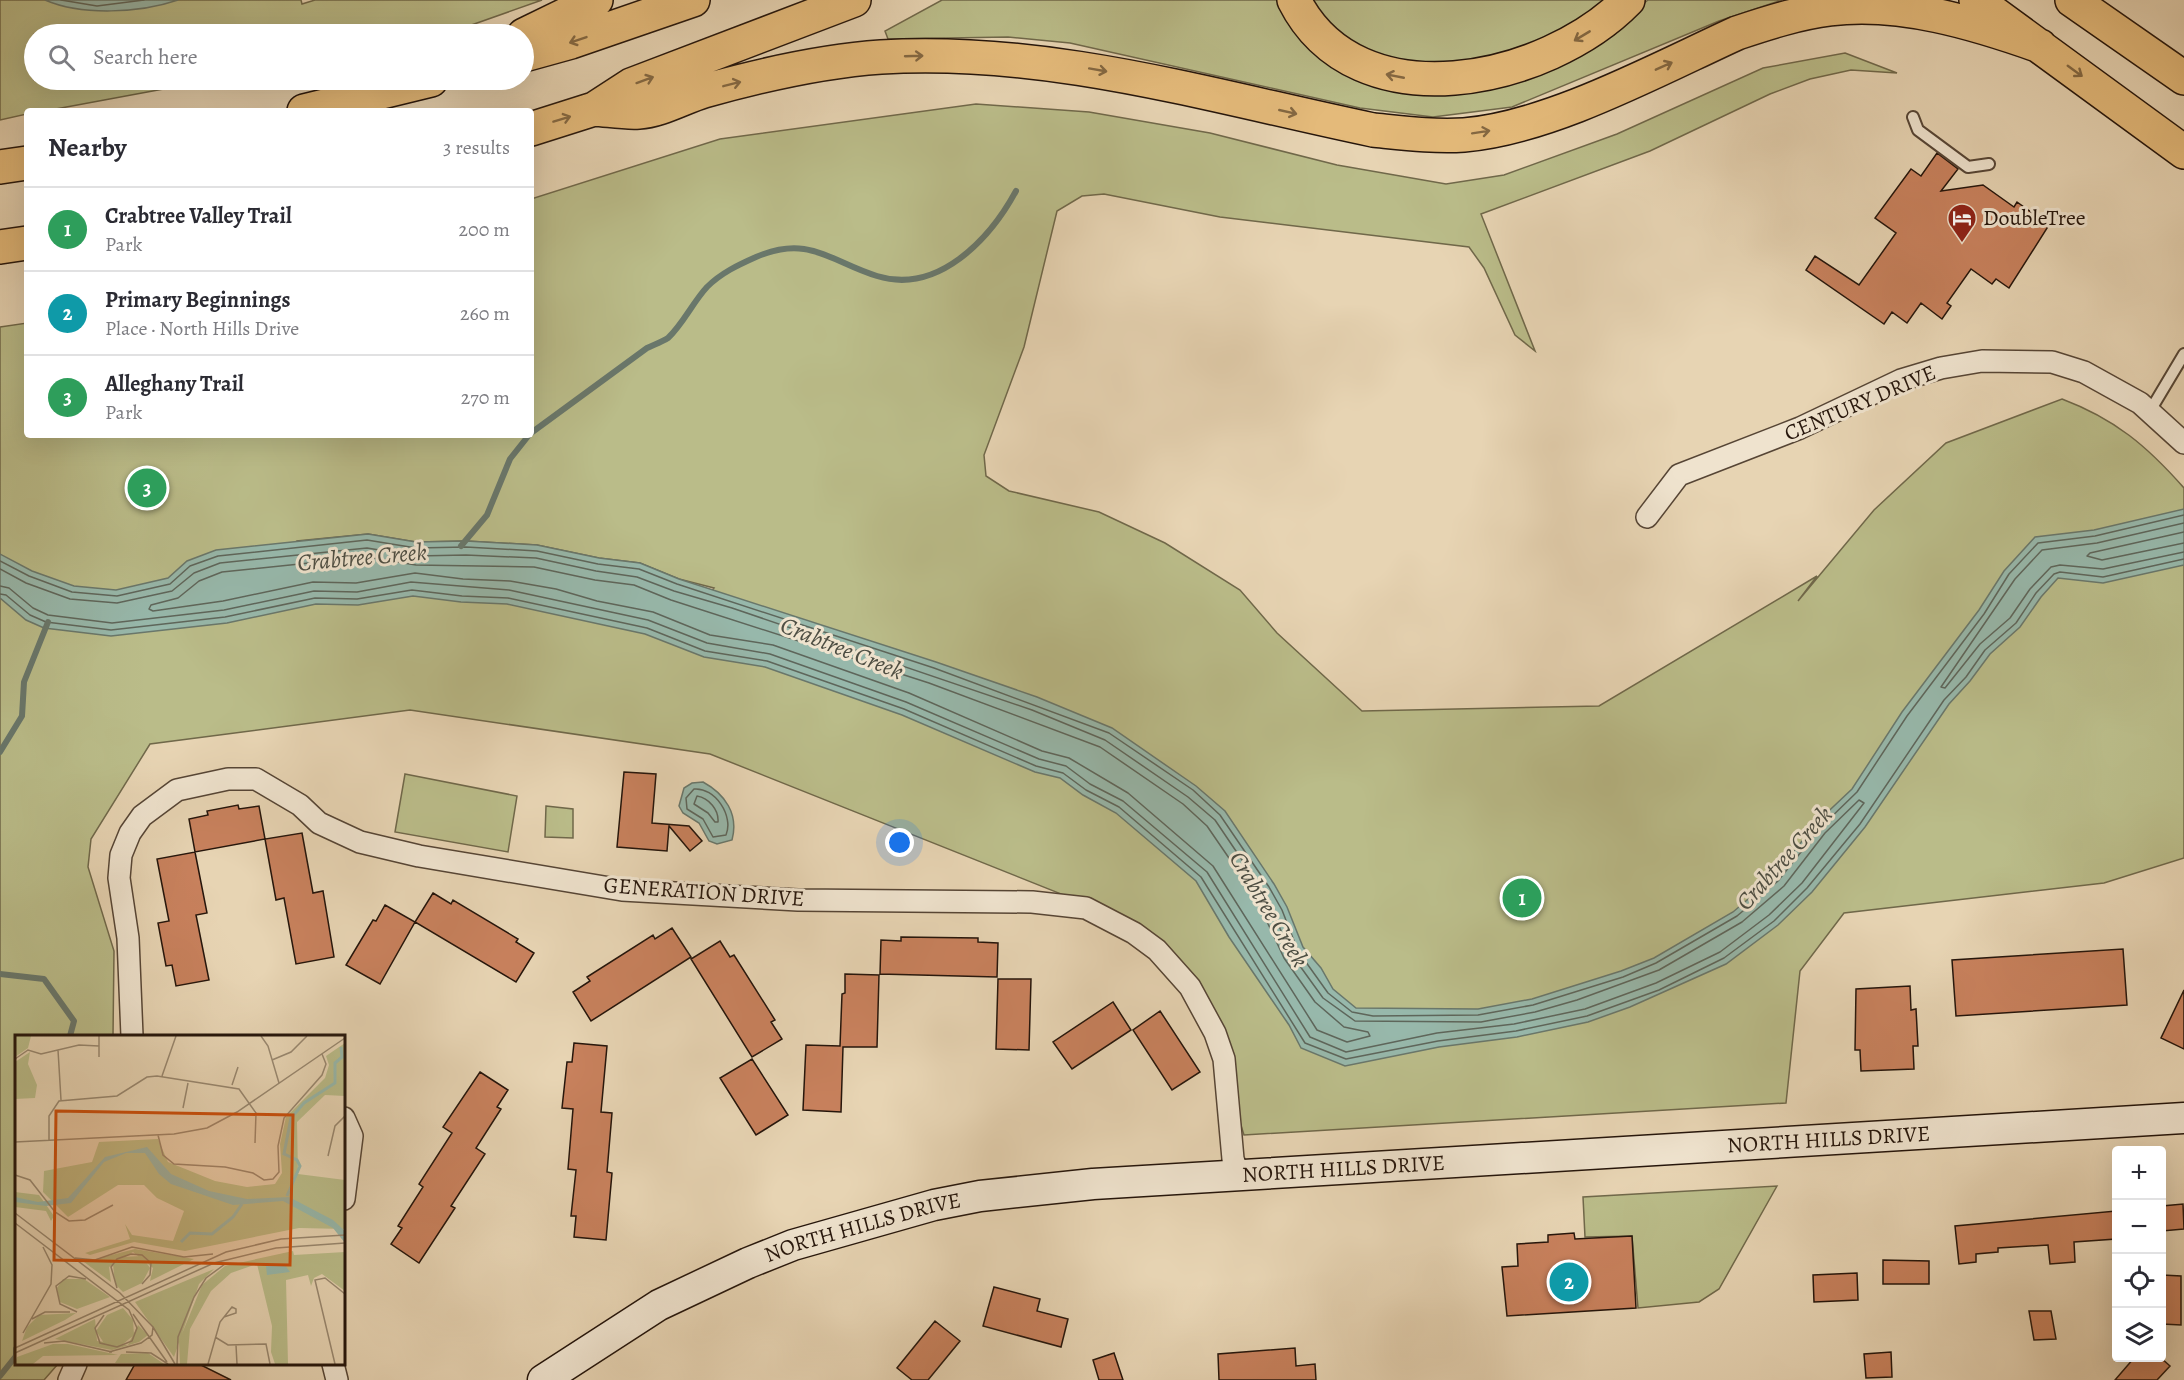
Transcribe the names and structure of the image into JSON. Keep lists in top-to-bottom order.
{
  "streets": {
    "main road": ["NORTH HILLS DRIVE"],
    "street": ["CENTURY DRIVE", "GENERATION DRIVE"]
  },
  "crossings": [
    ["GENERATION DRIVE", "NORTH HILLS DRIVE"]
  ],
  "water": ["Crabtree Creek"],
  "places": {
    "hotel": ["DoubleTree"]
  },
  "page": {
    "search": "Search here",
    "heading": ["Nearby", "3 results"],
    "list": [
      {
        "mark": "1",
        "name": "Crabtree Valley Trail",
        "note": "Park",
        "value": "200 m"
      },
      {
        "mark": "2",
        "name": "Primary Beginnings",
        "note": "Place · North Hills Drive",
        "value": "260 m"
      },
      {
        "mark": "3",
        "name": "Alleghany Trail",
        "note": "Park",
        "value": "270 m"
      }
    ],
    "pins": ["3", "1", "2"],
    "map_buttons": ["+", "−"]
  }
}
